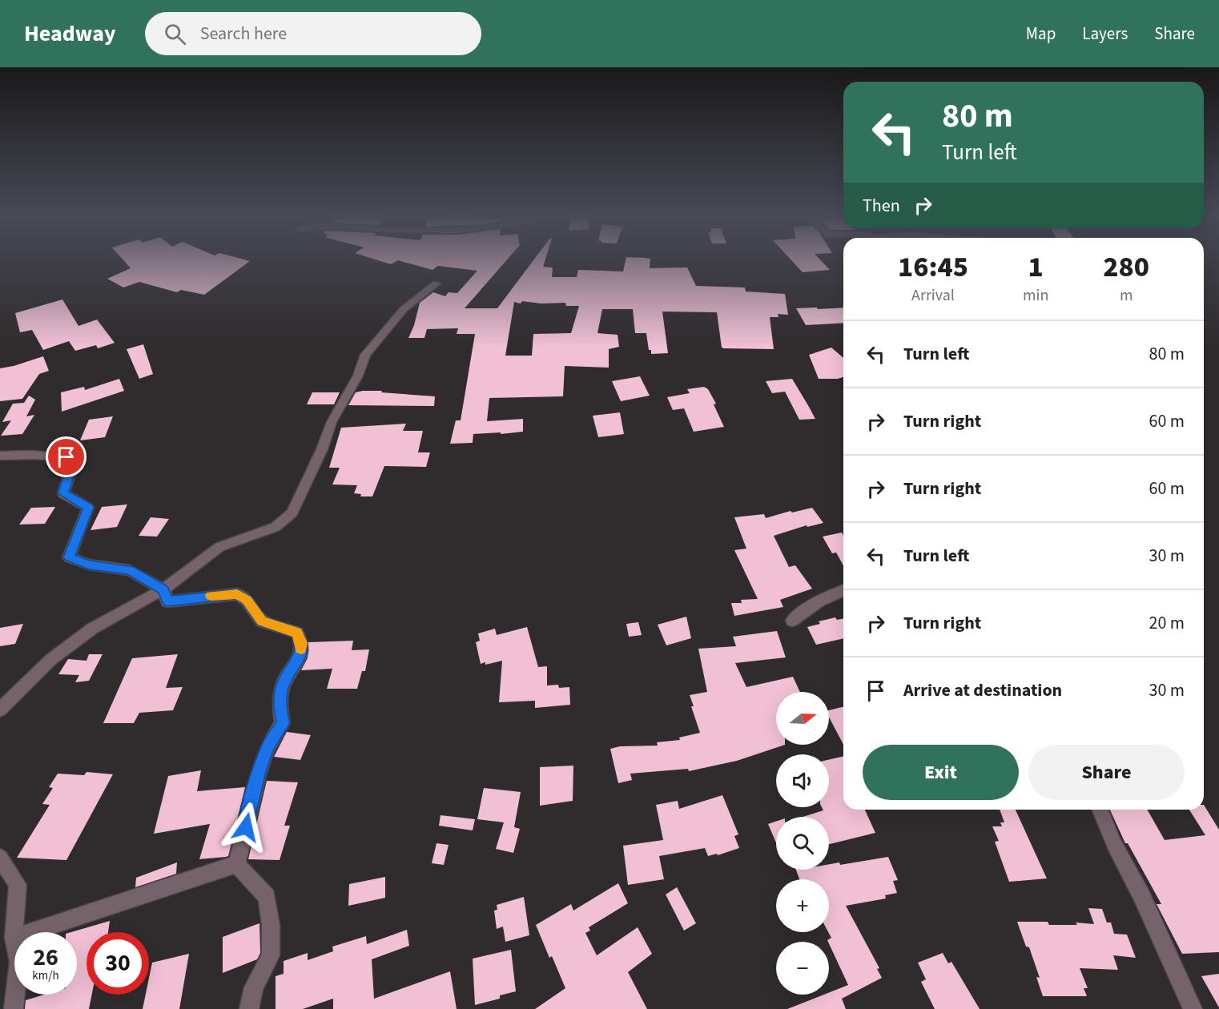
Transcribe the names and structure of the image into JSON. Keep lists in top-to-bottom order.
{
  "north": "right",
  "page": {
    "header": "Headway",
    "search": "Search here",
    "nav": ["Map", "Layers", "Share"],
    "turn": ["80 m", "Turn left"],
    "then": "Then",
    "eta": [
      "16:45",
      "Arrival",
      "1",
      "min",
      "280",
      "m"
    ],
    "list": [
      {
        "name": "Turn left",
        "value": "80 m"
      },
      {
        "name": "Turn right",
        "value": "60 m"
      },
      {
        "name": "Turn right",
        "value": "60 m"
      },
      {
        "name": "Turn left",
        "value": "30 m"
      },
      {
        "name": "Turn right",
        "value": "20 m"
      },
      {
        "name": "Arrive at destination",
        "value": "30 m"
      }
    ],
    "map_buttons": ["+", "−"],
    "buttons": ["Exit", "Share"],
    "speed": "26 km/h",
    "limit": "30"
  }
}
